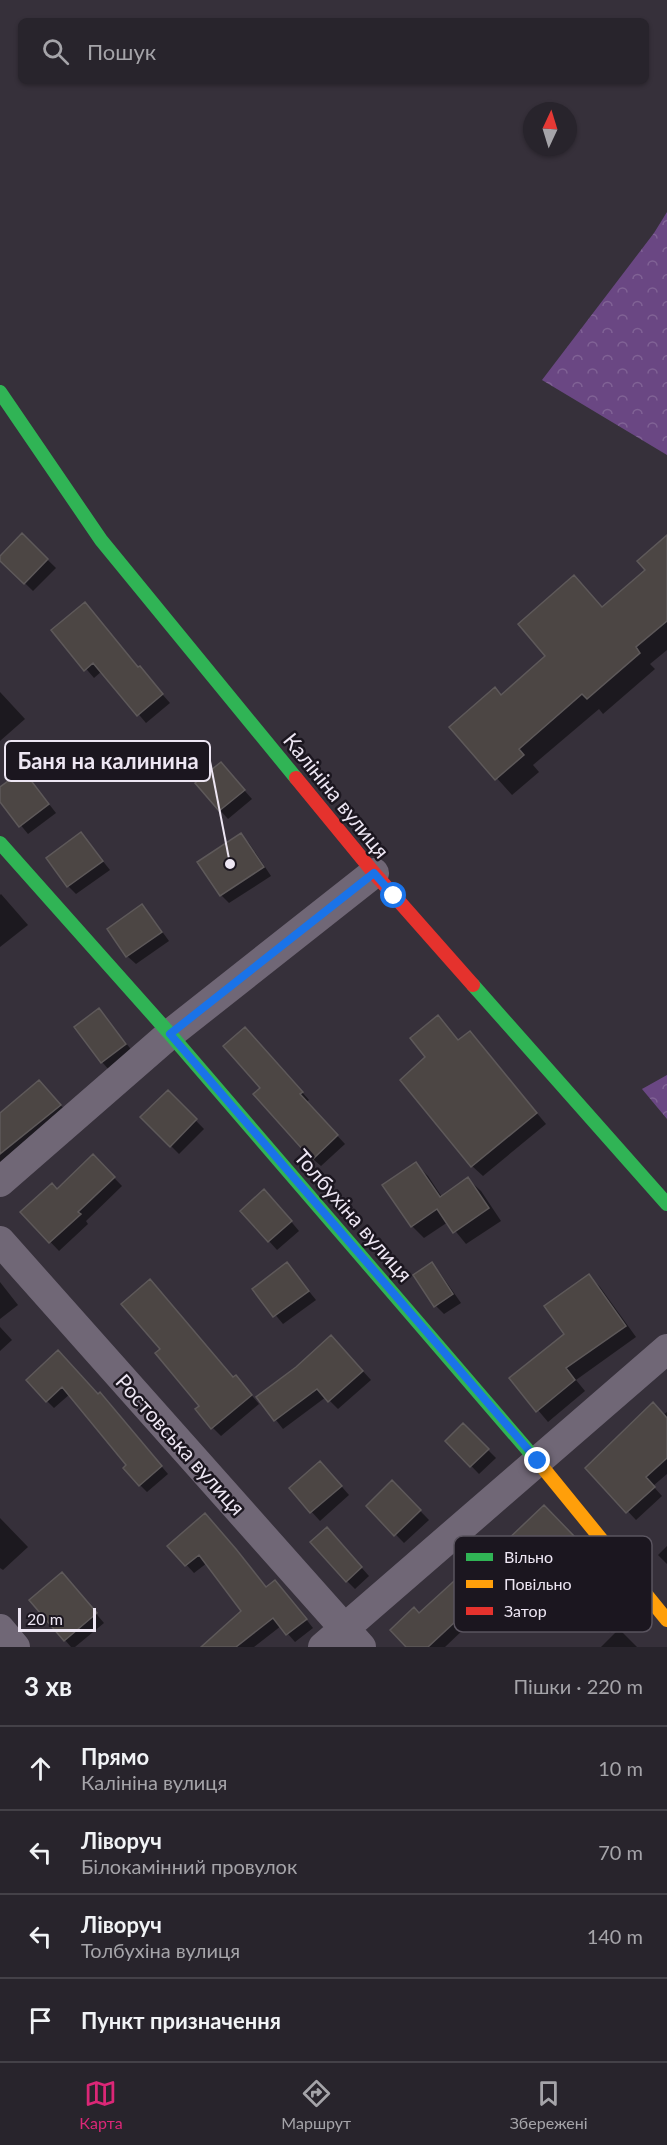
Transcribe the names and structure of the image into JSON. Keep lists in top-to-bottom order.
{
  "streets": {
    "street": ["Калініна вулиця", "Толбухіна вулиця", "Ростовська вулиця"]
  },
  "places": ["Баня на калинина"],
  "legend": ["Вільно", "Повільно", "Затор"],
  "scale_bar": "20 m",
  "north": "top",
  "page": {
    "search": "Пошук",
    "scale": "20 m",
    "heading": ["3 хв", "Пішки · 220 m"],
    "list": [
      ["Прямо", "Калініна вулиця", "10 m"],
      ["Ліворуч", "Білокамінний провулок", "70 m"],
      ["Ліворуч", "Толбухіна вулиця", "140 m"],
      "Пункт призначення"
    ],
    "nav": ["Карта", "Маршрут", "Збережені"]
  }
}
